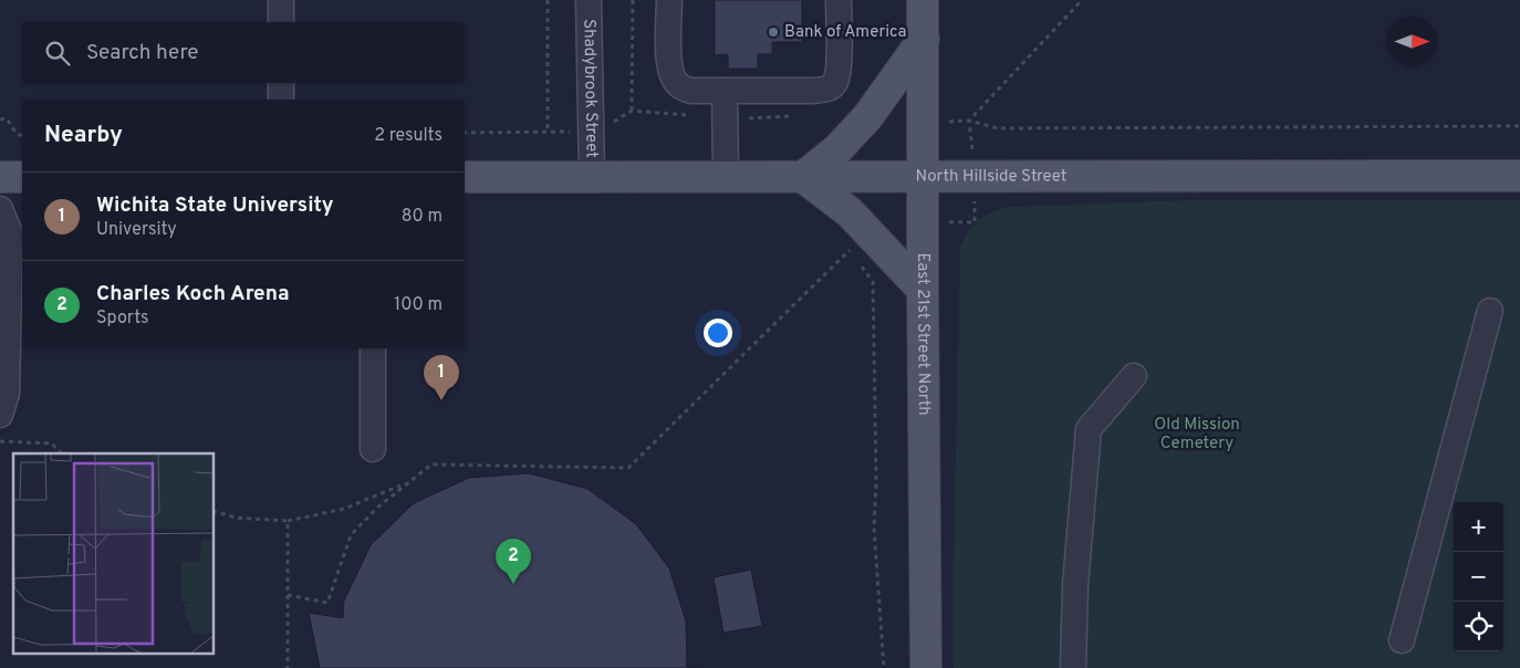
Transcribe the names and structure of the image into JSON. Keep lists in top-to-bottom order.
{
  "streets": {
    "main road": ["North Hillside Street", "East 21st Street North"],
    "street": ["Shadybrook Street"]
  },
  "crossings": [
    ["Shadybrook Street", "North Hillside Street"],
    ["North Hillside Street", "East 21st Street North"]
  ],
  "parks": ["Old Mission Cemetery"],
  "places": ["Bank of America"],
  "north": "right",
  "page": {
    "search": "Search here",
    "heading": ["Nearby", "2 results"],
    "list": [
      {
        "mark": "1",
        "name": "Wichita State University",
        "note": "University",
        "value": "80 m"
      },
      {
        "mark": "2",
        "name": "Charles Koch Arena",
        "note": "Sports",
        "value": "100 m"
      }
    ],
    "pins": ["1", "2"],
    "map_buttons": ["+", "−"]
  }
}
